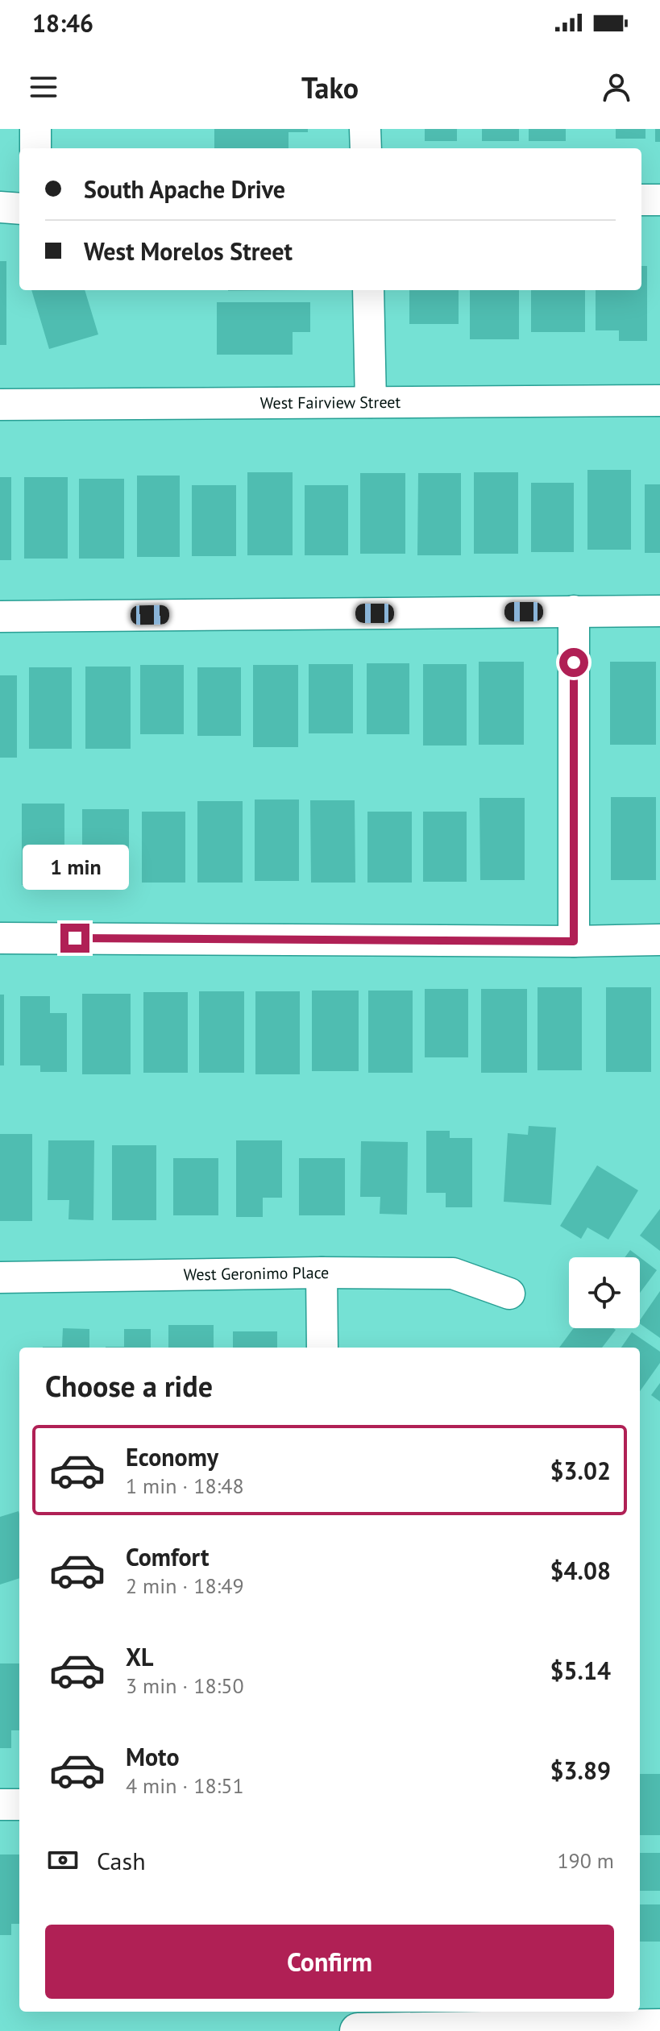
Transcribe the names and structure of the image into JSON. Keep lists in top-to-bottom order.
{
  "streets": {
    "street": ["West Fairview Street", "West Geronimo Place"]
  },
  "page": {
    "status": "18:46",
    "header": "Tako",
    "banner": ["South Apache Drive", "West Morelos Street"],
    "bubble": "1 min",
    "heading": "Choose a ride",
    "list": [
      {
        "name": "Economy",
        "note": "1 min · 18:48",
        "value": "$3.02"
      },
      {
        "name": "Comfort",
        "note": "2 min · 18:49",
        "value": "$4.08"
      },
      {
        "name": "XL",
        "note": "3 min · 18:50",
        "value": "$5.14"
      },
      {
        "name": "Moto",
        "note": "4 min · 18:51",
        "value": "$3.89"
      }
    ],
    "pay": ["Cash", "190 m"],
    "buttons": "Confirm"
  }
}
